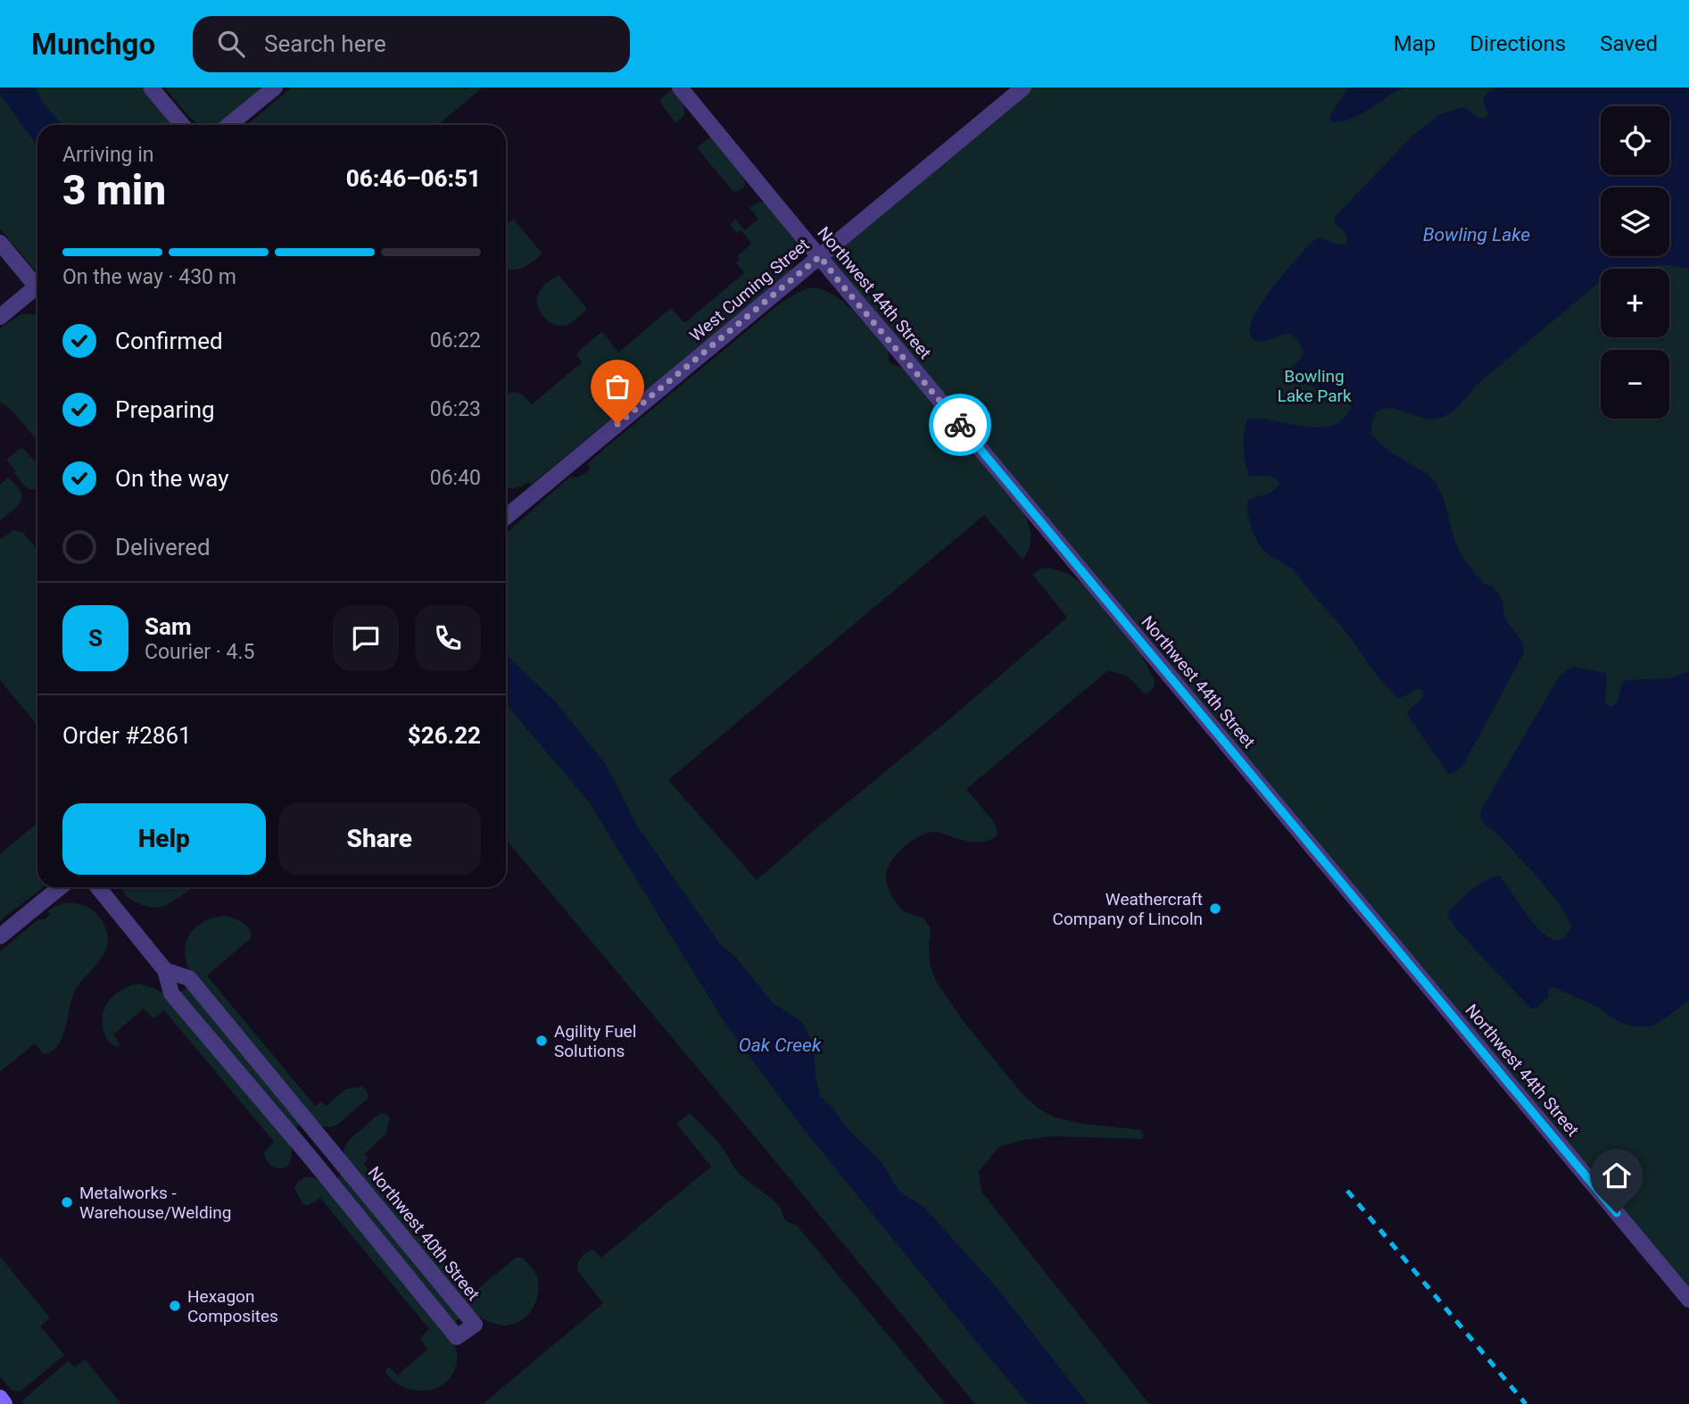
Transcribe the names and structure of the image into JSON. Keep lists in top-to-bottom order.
{
  "streets": {
    "street": ["West Cuming Street", "Northwest 44th Street", "Northwest 40th Street"]
  },
  "crossings": [
    ["West Cuming Street", "Northwest 44th Street"]
  ],
  "water": ["Bowling Lake", "Oak Creek"],
  "parks": ["Bowling Lake Park"],
  "places": [
    "Weathercraft Company of Lincoln",
    "Agility Fuel Solutions",
    "Metalworks - Warehouse/Welding",
    "Hexagon Composites"
  ],
  "page": {
    "header": "Munchgo",
    "search": "Search here",
    "nav": ["Map", "Directions", "Saved"],
    "map_buttons": ["+", "−"],
    "heading": ["3 min", "Arriving in", "06:46–06:51"],
    "panel": [
      "Sam",
      "Courier · 4.5",
      "Order #2861",
      "$26.22"
    ],
    "bar": "On the way · 430 m",
    "list": [
      ["Confirmed", "06:22"],
      ["Preparing", "06:23"],
      ["On the way", "06:40"],
      "Delivered"
    ],
    "round": "S",
    "buttons": ["Help", "Share"]
  }
}
